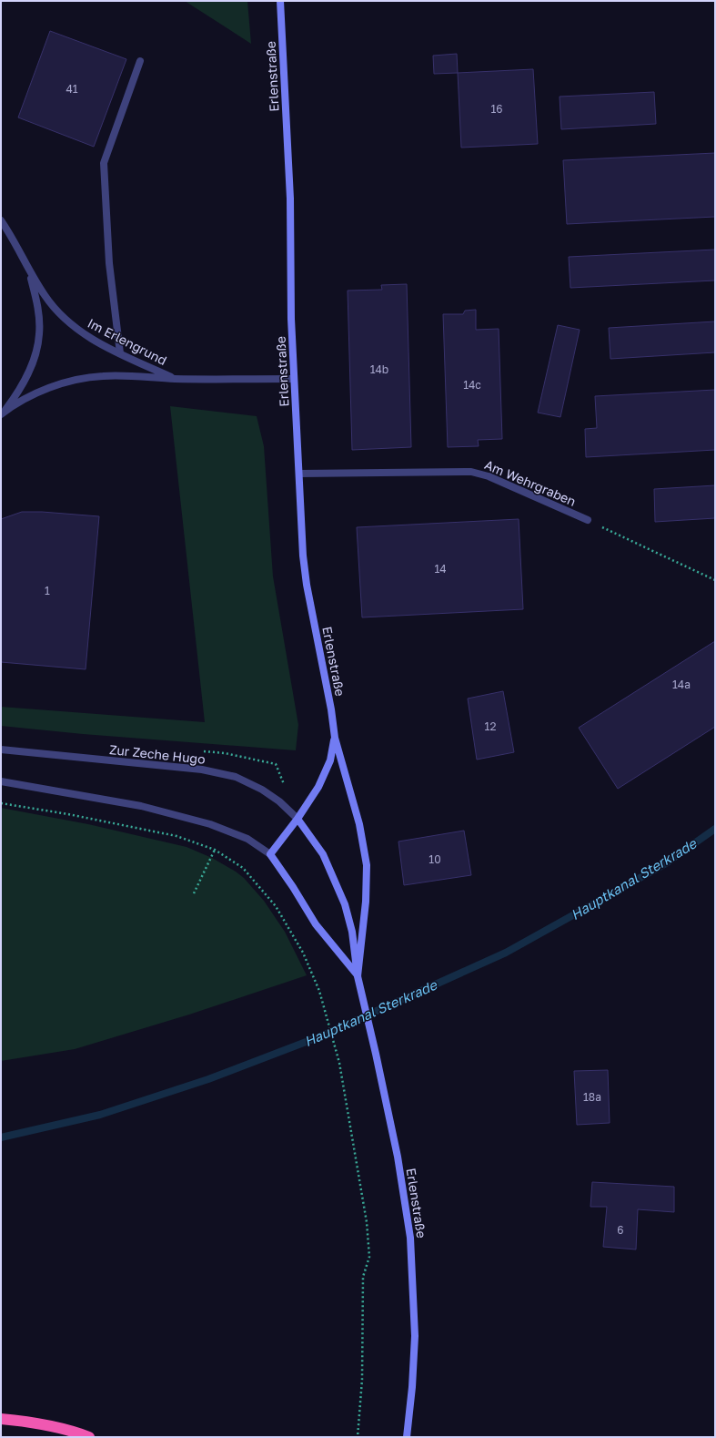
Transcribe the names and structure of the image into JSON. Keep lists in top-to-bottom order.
{
  "streets": {
    "main road": ["Erlenstraße"],
    "street": ["Im Erlengrund", "Am Wehrgraben", "Zur Zeche Hugo"]
  },
  "crossings": [
    ["Erlenstraße", "Im Erlengrund"],
    ["Erlenstraße", "Am Wehrgraben"],
    ["Erlenstraße", "Zur Zeche Hugo"]
  ],
  "water": ["Hauptkanal Sterkrade"],
  "house_numbers": [
    "41",
    "16",
    "14b",
    "14c",
    "14",
    "1",
    "14a",
    "12",
    "10",
    "18a",
    "6"
  ]
}
